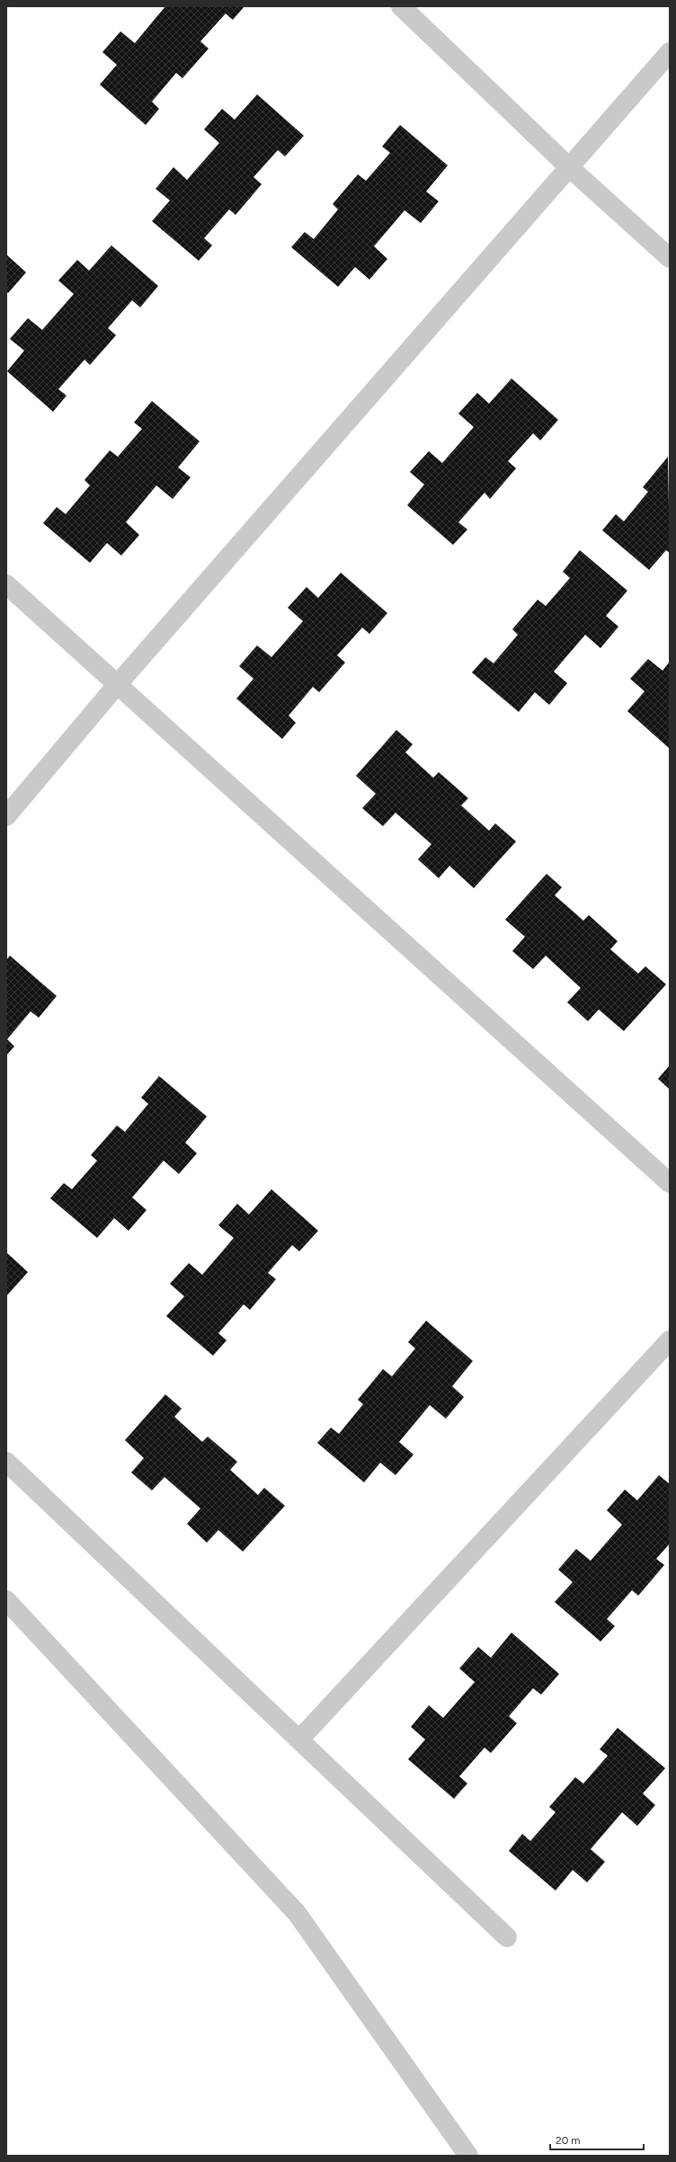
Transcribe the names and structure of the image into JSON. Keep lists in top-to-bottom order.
{
  "scale_bar": "20 m"
}
